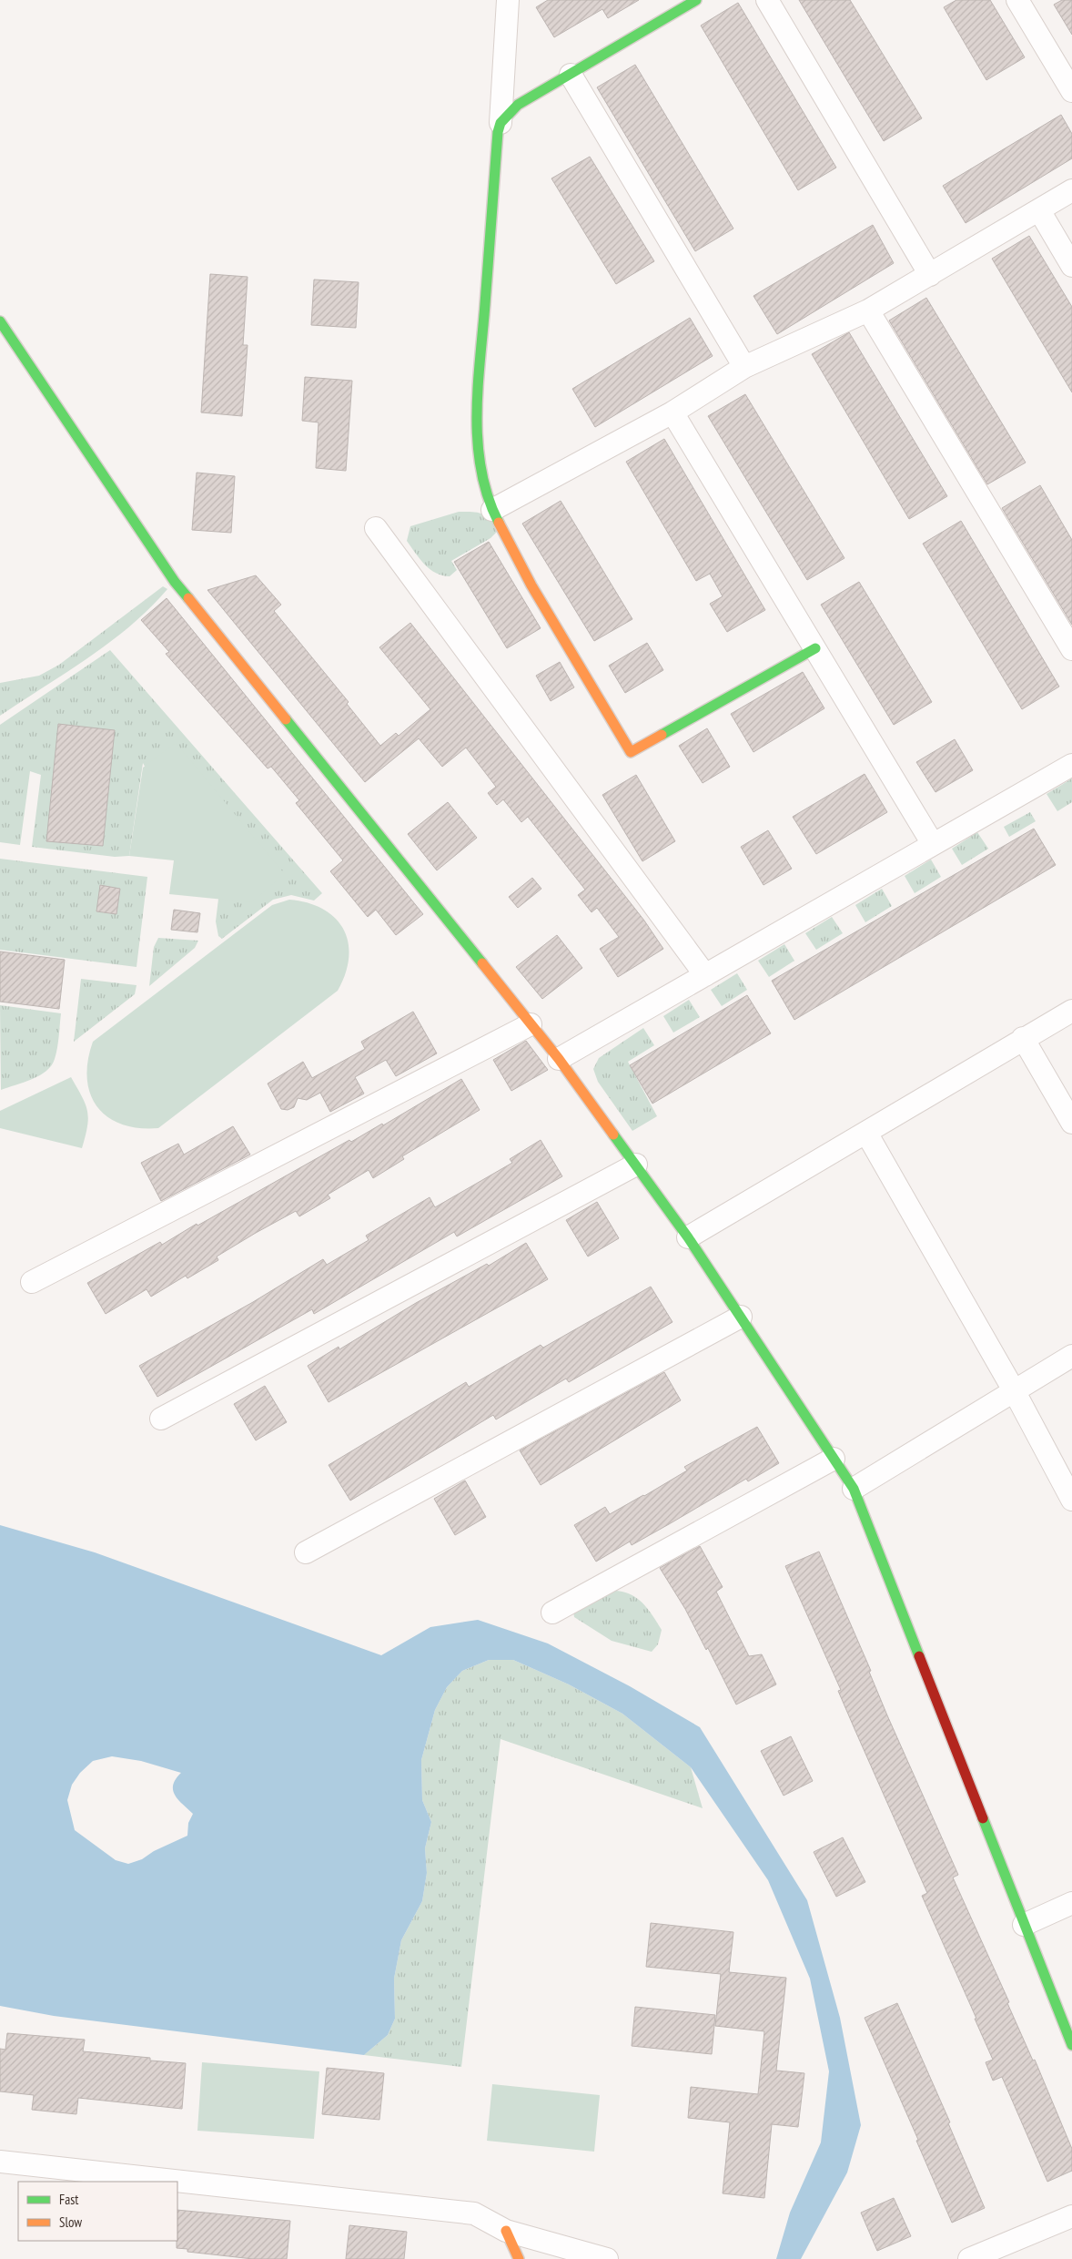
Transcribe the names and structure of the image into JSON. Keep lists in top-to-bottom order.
{
  "legend": ["Fast", "Slow"]
}
